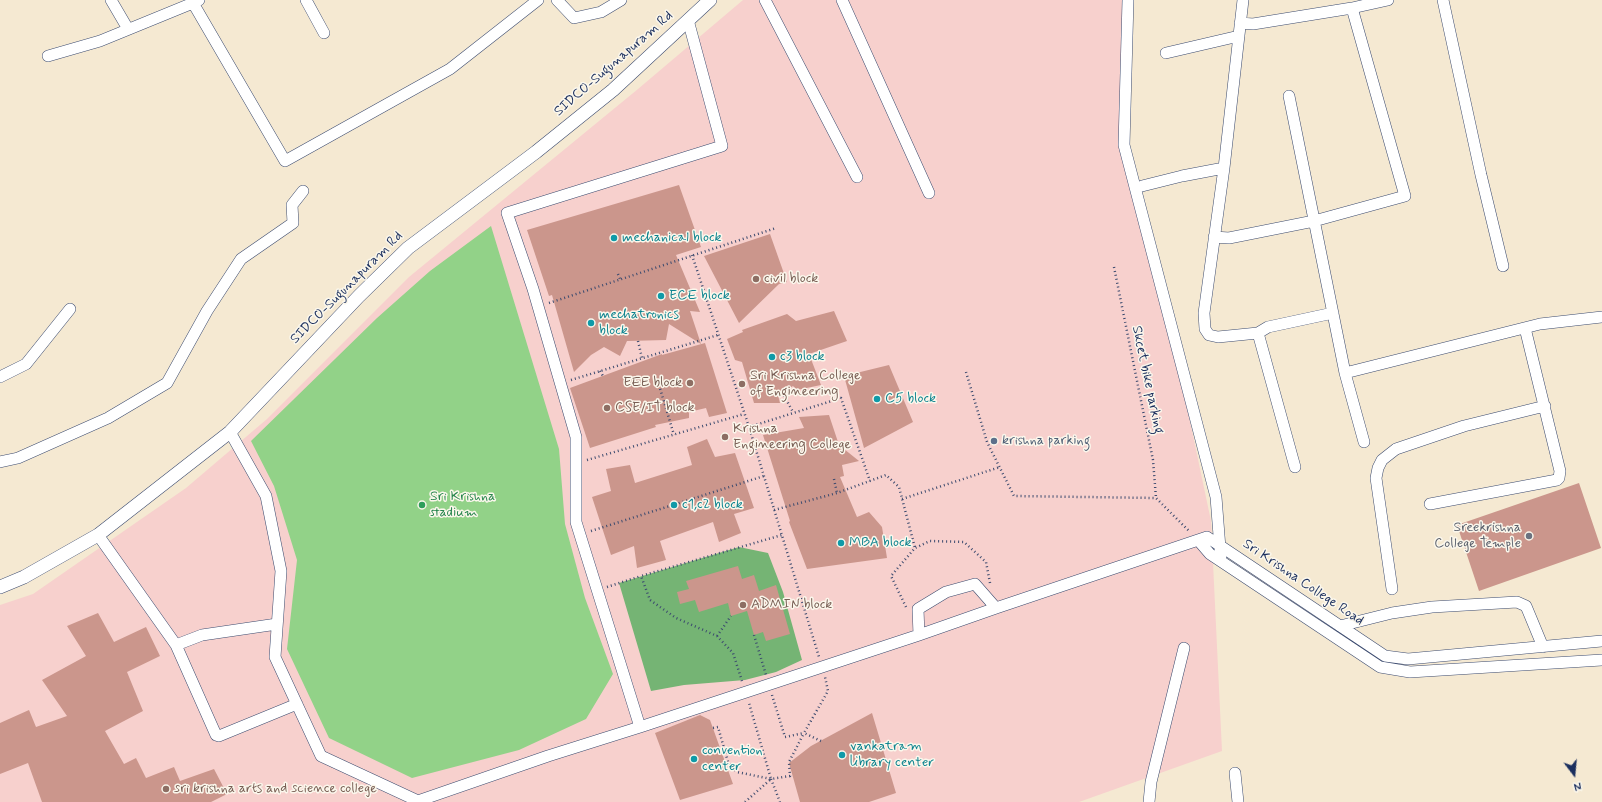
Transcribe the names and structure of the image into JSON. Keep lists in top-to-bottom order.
{
  "streets": {
    "street": ["SIDCO-Sugunapuram Rd", "Sri Krishna College Road"],
    "path": ["Skcet bike parking"]
  },
  "places": [
    "mechanical block",
    "civil block",
    "ECE block",
    "mechatronics block",
    "c3 block",
    "EEE block",
    "Sri Krishna College of Engineering",
    "C5 block",
    "CSE/IT block",
    "Krishna Engineering College",
    "krishna parking",
    "Sri Krishna stadium",
    "c1,c2 block",
    "Sreekrishna College Temple",
    "MBA block",
    "ADMIN block",
    "vankatram library center",
    "convention center",
    "sri krishna arts and science college"
  ],
  "north": "bottom"
}
